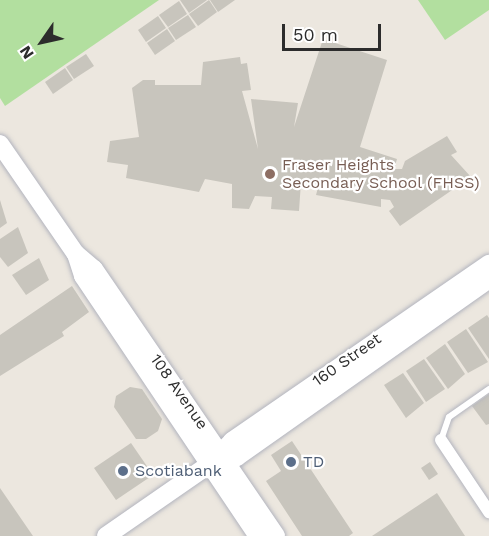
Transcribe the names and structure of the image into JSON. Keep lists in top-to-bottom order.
{
  "streets": {
    "street": ["160 Street", "108 Avenue"]
  },
  "crossings": [
    ["160 Street", "108 Avenue"]
  ],
  "places": ["Fraser Heights Secondary School (FHSS)", "TD", "Scotiabank"],
  "scale_bar": "50 m",
  "north": "bottom left"
}
